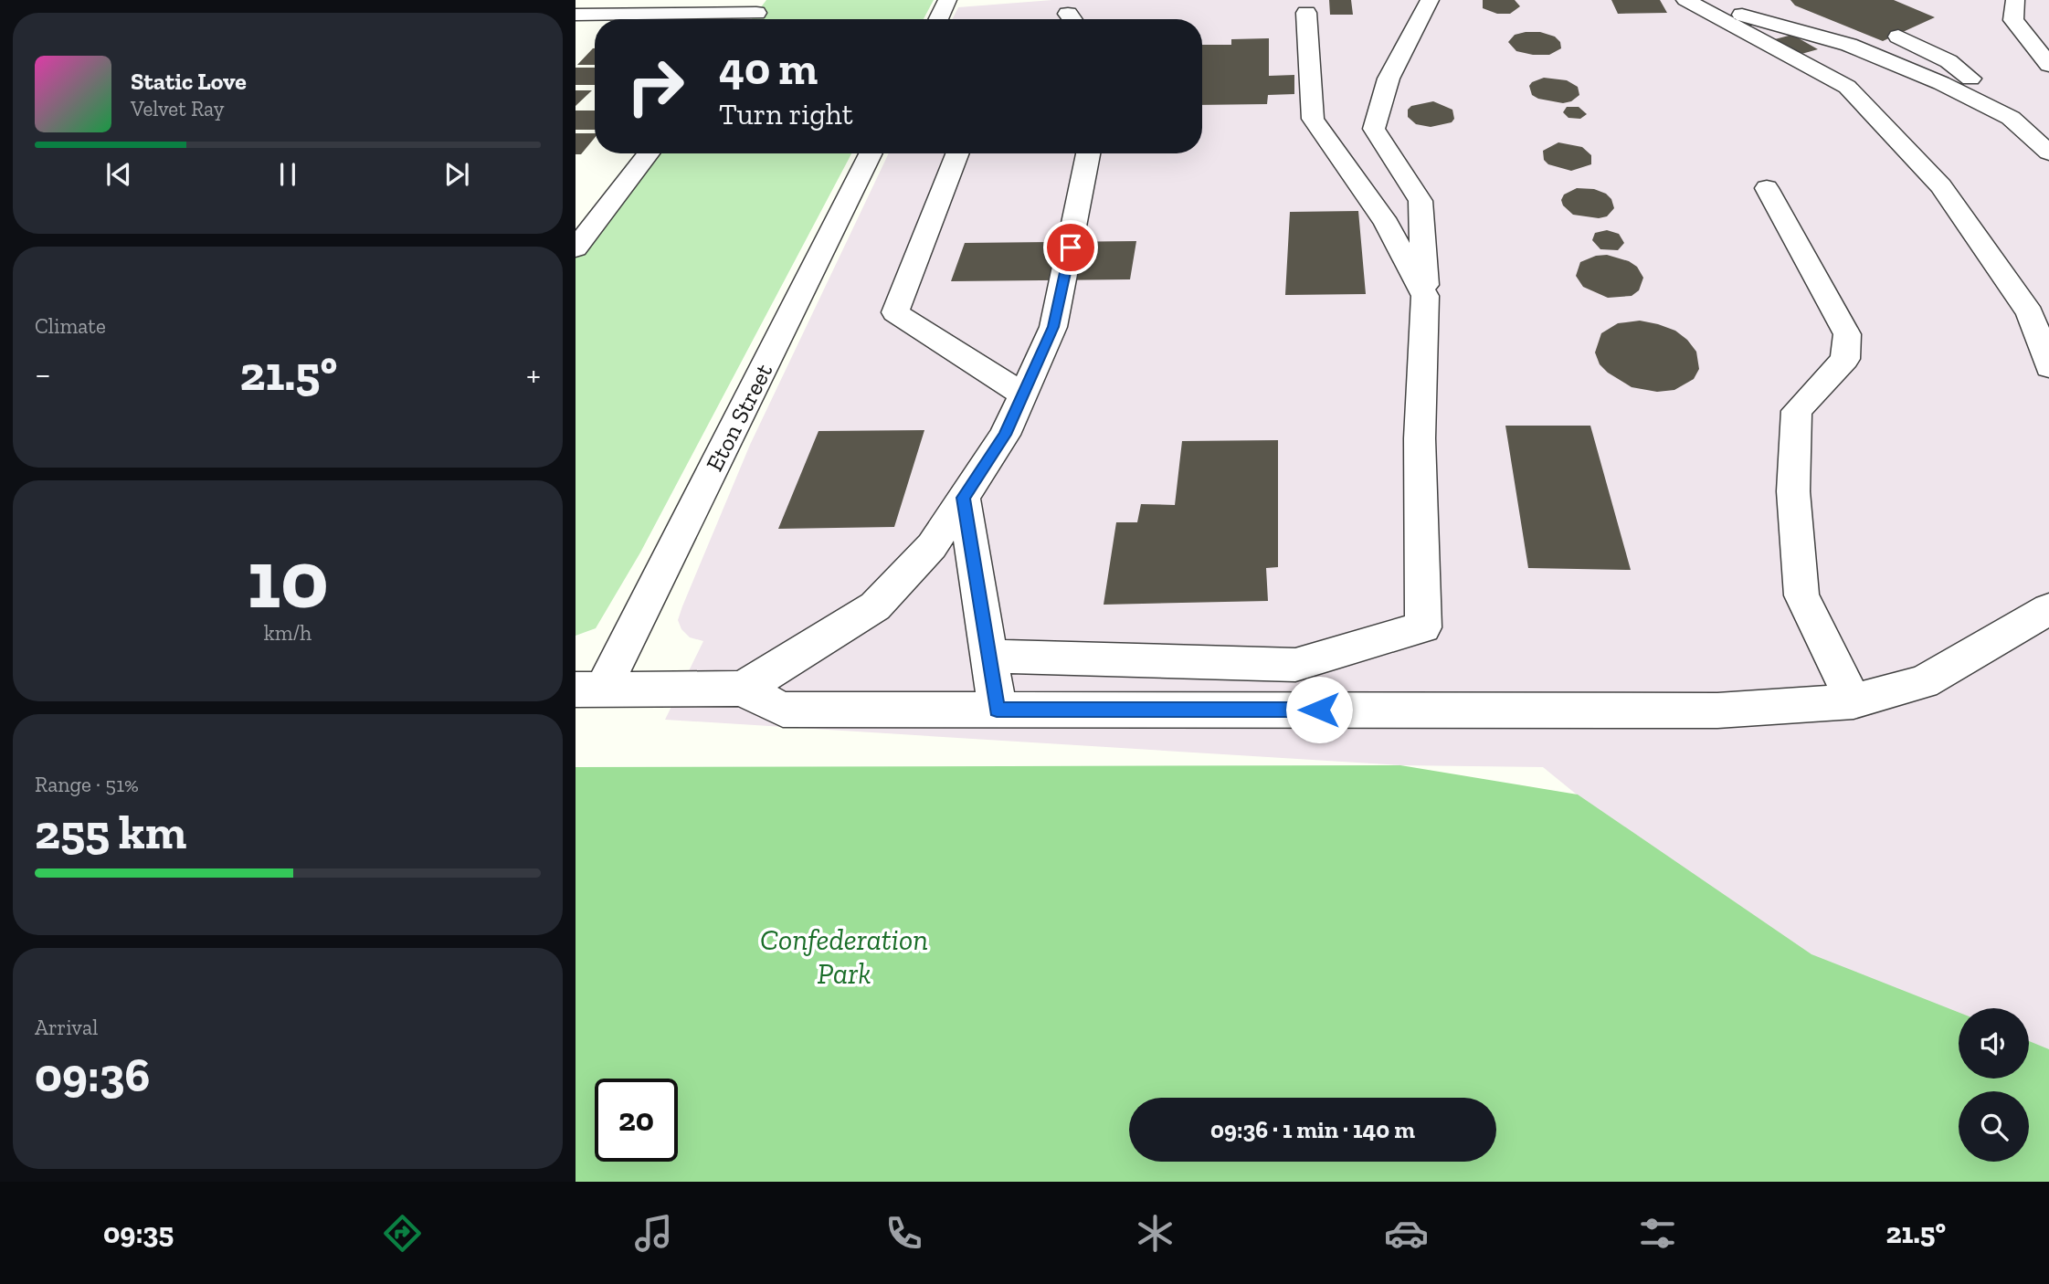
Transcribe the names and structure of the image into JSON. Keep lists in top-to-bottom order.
{
  "streets": {
    "street": ["Eton Street"]
  },
  "parks": ["Confederation Park"],
  "page": {
    "turn": ["40 m", "Turn right"],
    "song": ["Static Love", "Velvet Ray"],
    "tile": [
      "Climate",
      ["10", "km/h"],
      ["Range · 51%", "255 km"],
      ["Arrival", "09:36"]
    ],
    "heat": ["−", "21.5°", "+"],
    "limit": "20",
    "trip": "09:36 · 1 min · 140 m",
    "tabs": ["09:35", "21.5°"]
  }
}
